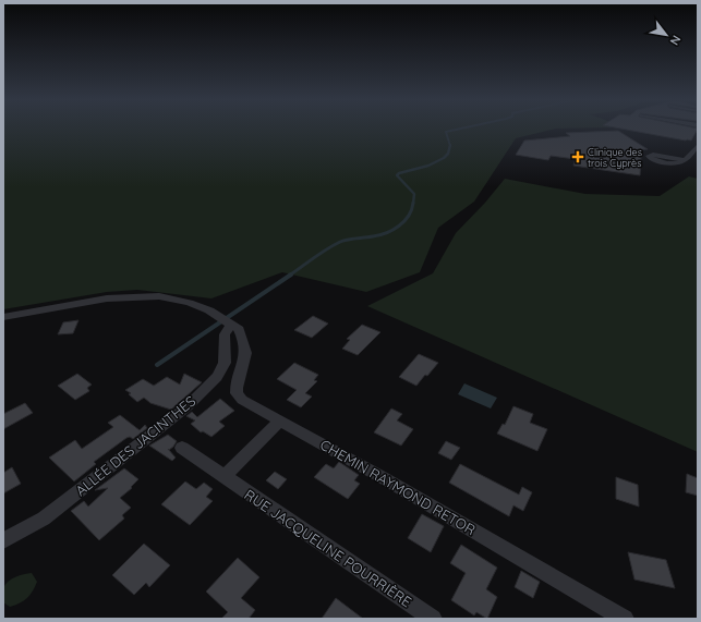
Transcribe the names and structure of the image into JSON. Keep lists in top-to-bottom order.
{
  "streets": {
    "street": ["ALLÉE DES JACINTHES", "CHEMIN RAYMOND RETOR", "RUE JACQUELINE POURRIÈRE"]
  },
  "crossings": [
    ["ALLÉE DES JACINTHES", "CHEMIN RAYMOND RETOR"]
  ],
  "places": {
    "health": ["Clinique des trois Cyprès"]
  },
  "north": "bottom right"
}
